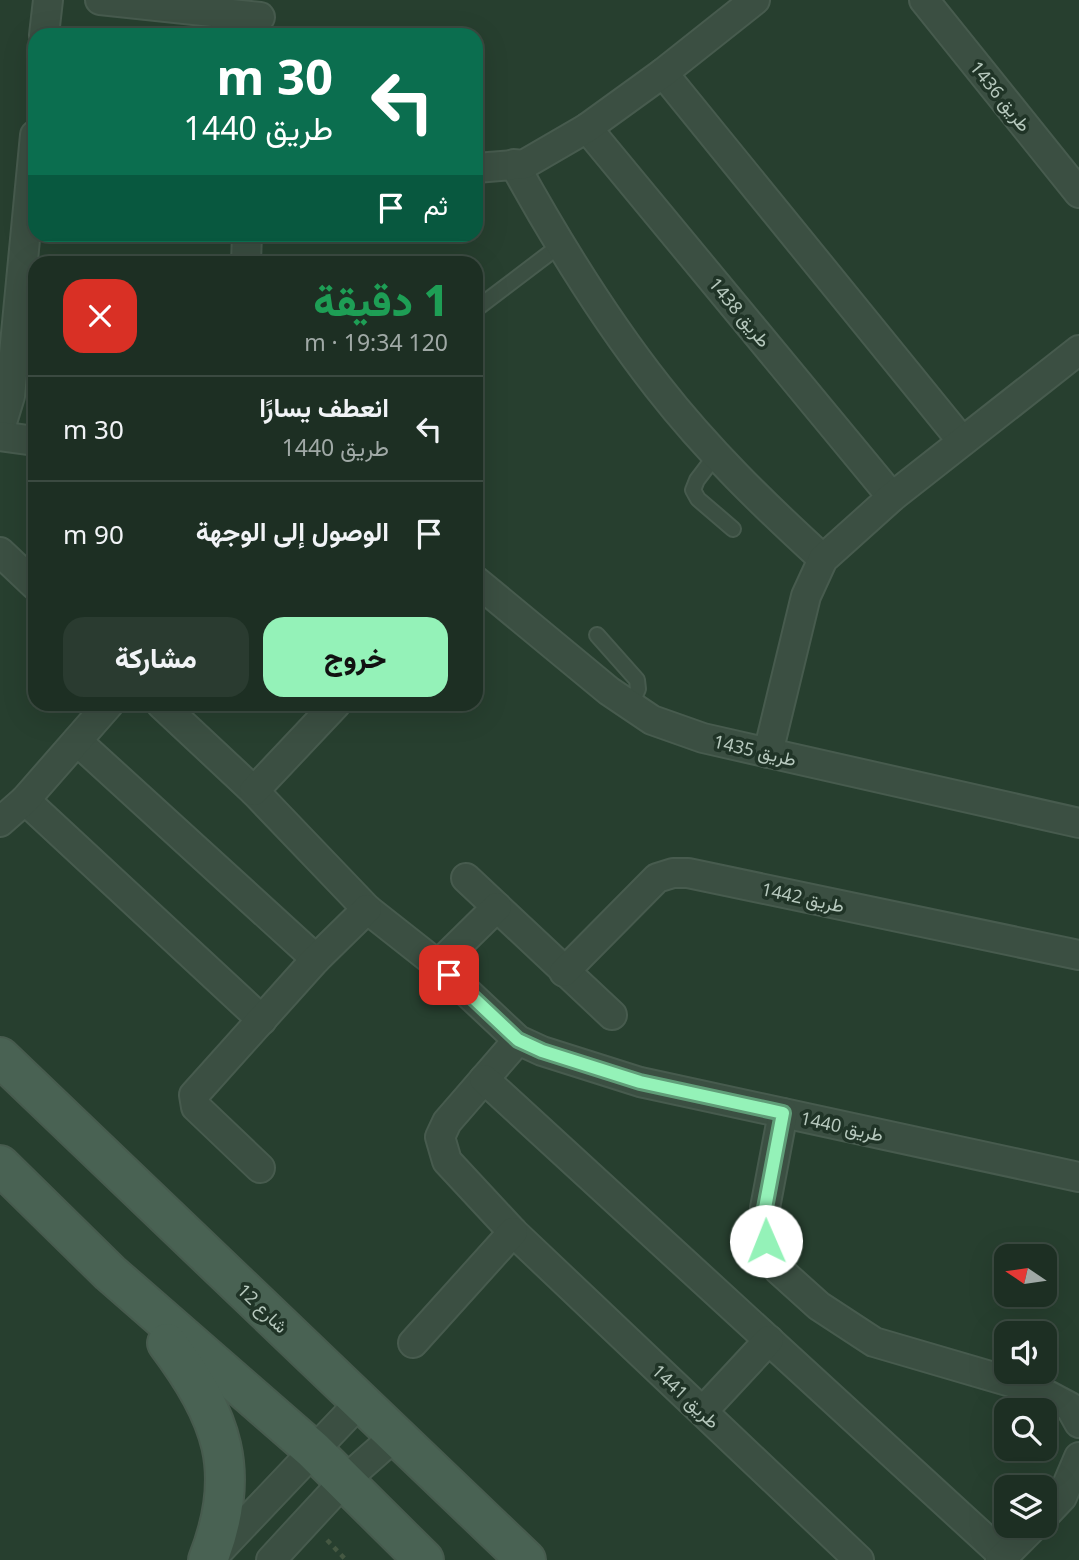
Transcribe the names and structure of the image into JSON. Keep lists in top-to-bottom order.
{
  "streets": {
    "street": [
      "طريق 1436",
      "طريق 1438",
      "طريق 1435",
      "طريق 1442",
      "طريق 1440",
      "شارع 12",
      "طريق 1441"
    ]
  },
  "north": "left",
  "page": {
    "turn": ["30 m", "طريق 1440"],
    "then": "ثم",
    "heading": ["1 دقيقة", "120 m · 19:34"],
    "list": [
      {
        "name": "انعطف يسارًا",
        "note": "طريق 1440",
        "value": "30 m"
      },
      {
        "name": "الوصول إلى الوجهة",
        "value": "90 m"
      }
    ],
    "buttons": ["خروج", "مشاركة"]
  }
}
